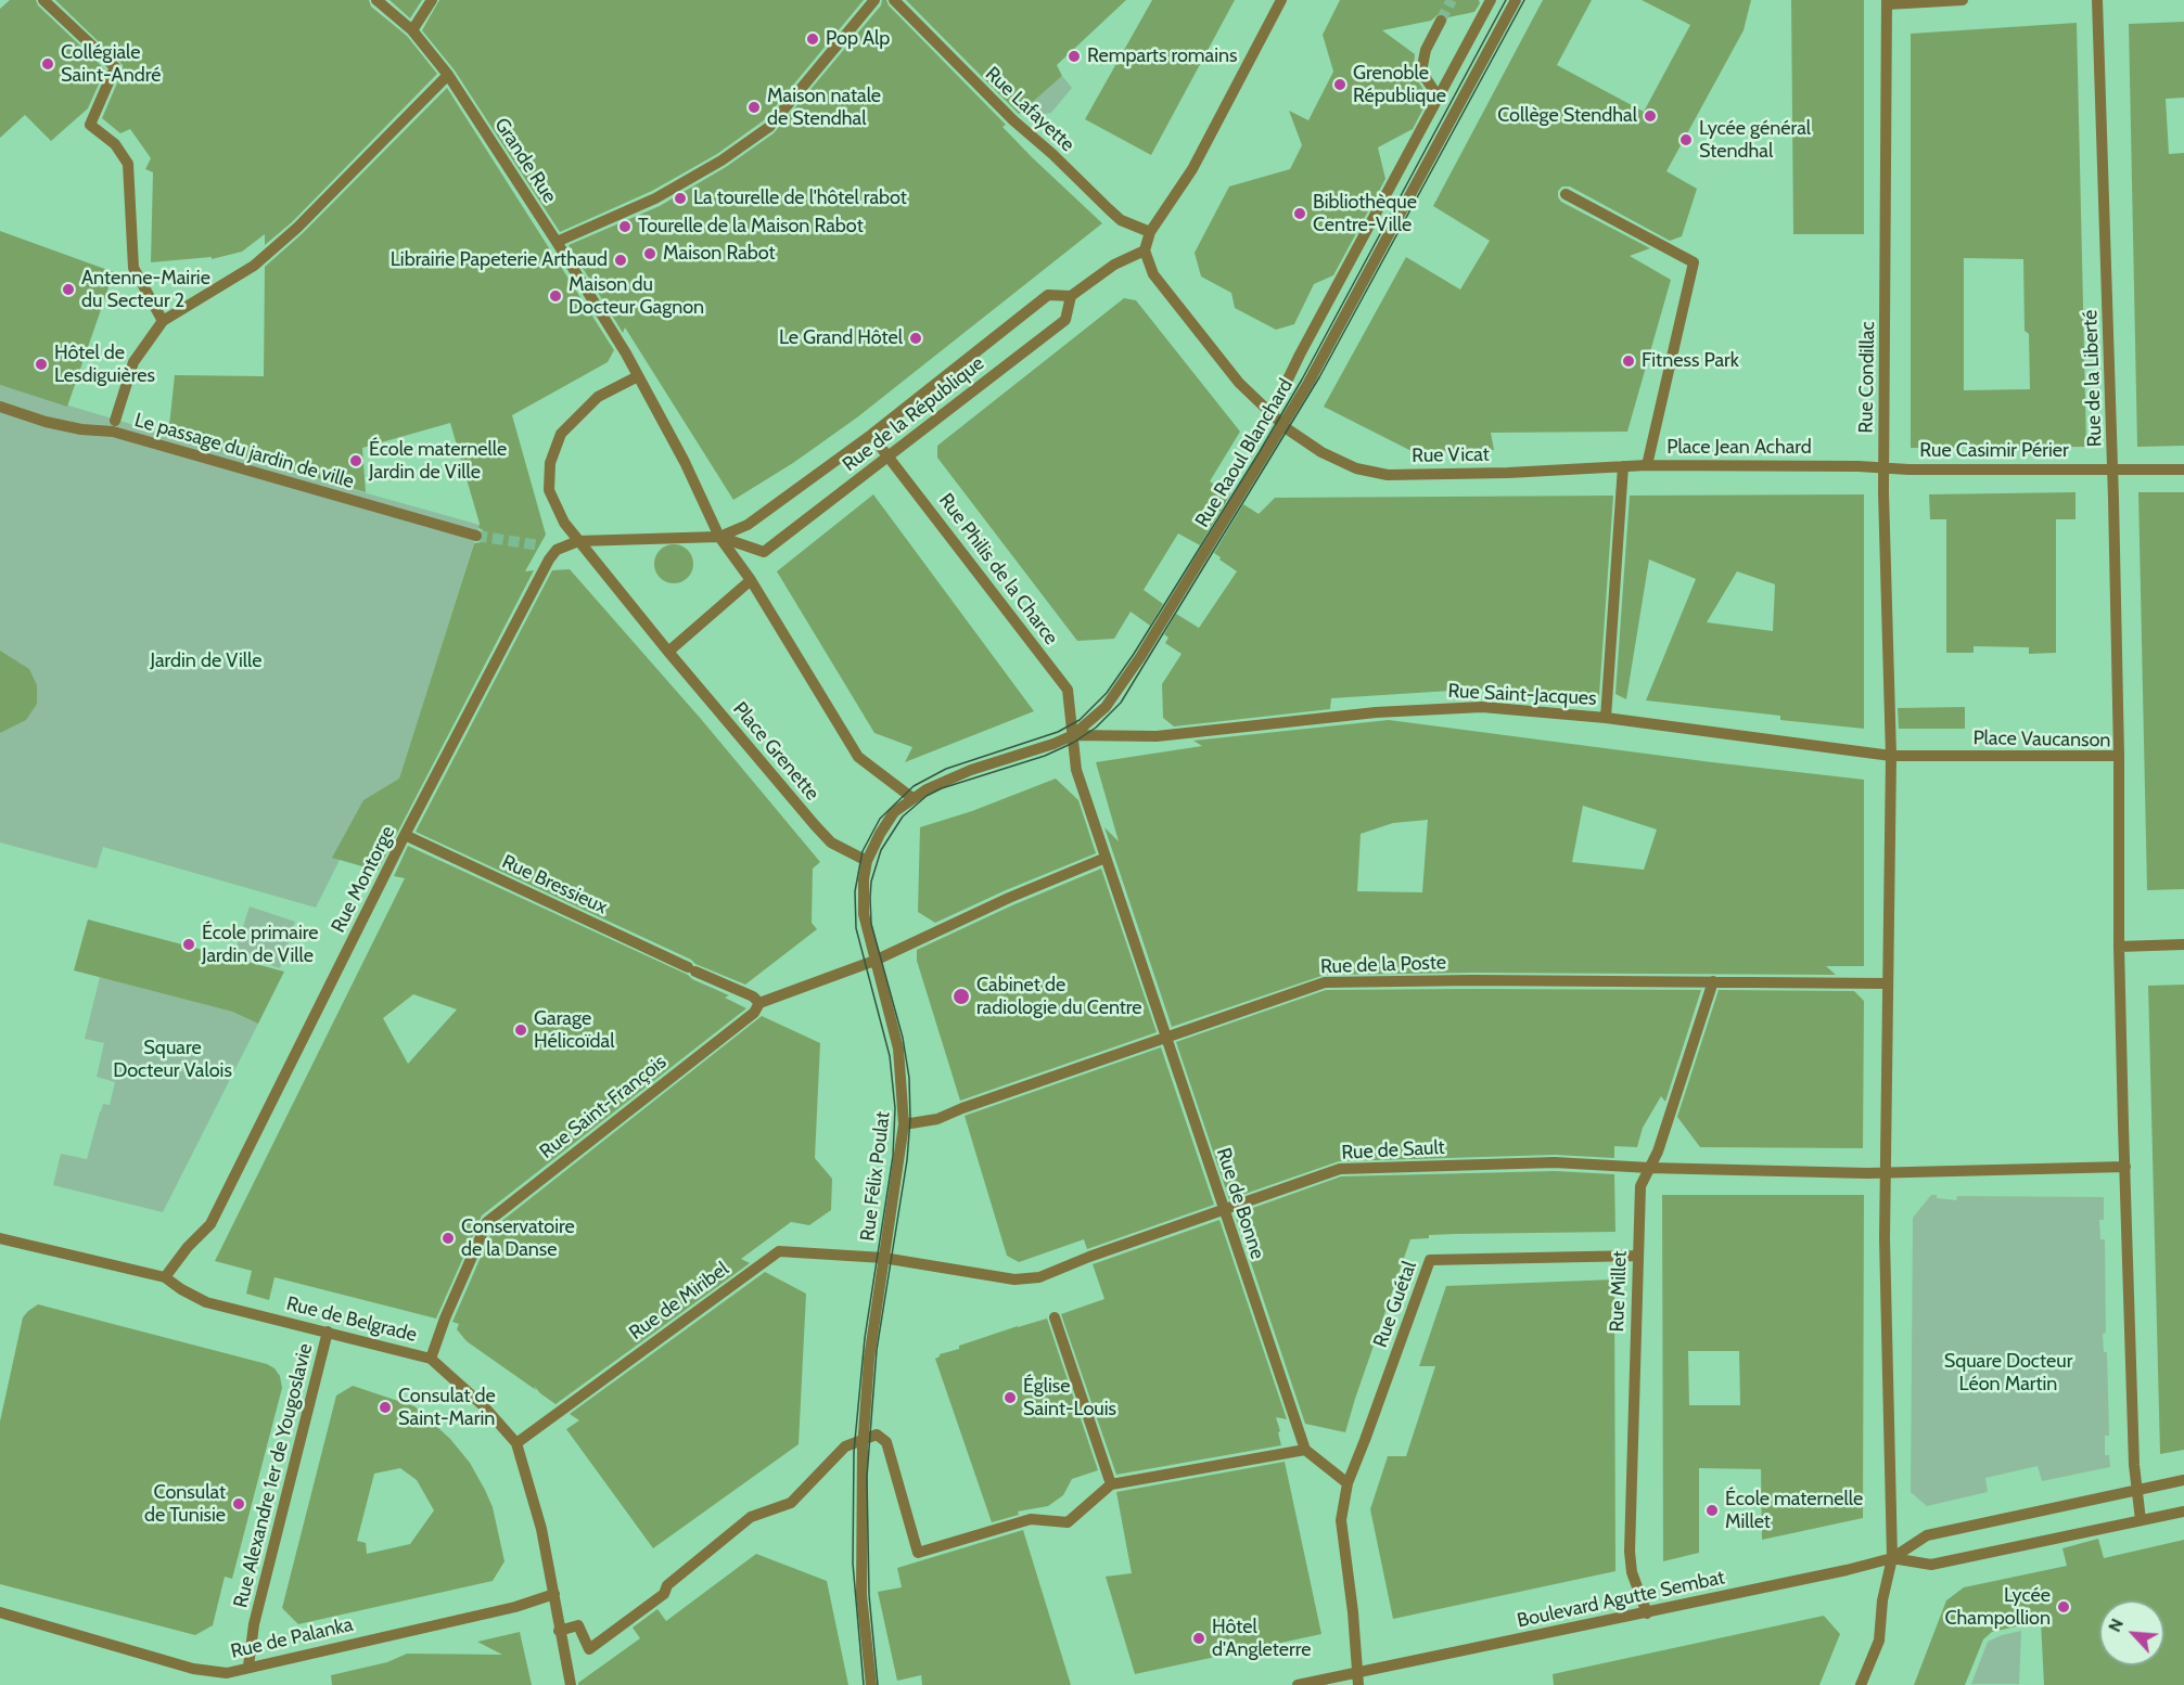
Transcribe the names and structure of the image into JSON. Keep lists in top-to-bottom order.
{
  "streets": {
    "street": [
      "Rue Lafayette",
      "Grande Rue",
      "Rue Condillac",
      "Rue de la Liberté",
      "Rue de la République",
      "Place Jean Achard",
      "Le passage du jardin de ville",
      "Rue Casimir Périer",
      "Rue Raoul Blanchard",
      "Rue Vicat",
      "Rue Philis de la Charce",
      "Rue Saint-Jacques",
      "Place Vaucanson",
      "Place Grenette",
      "Rue Montorge",
      "Rue Bressieux",
      "Rue de la Poste",
      "Rue Saint-François",
      "Rue de Sault",
      "Rue Félix Poulat",
      "Rue de Bonne",
      "Rue Millet",
      "Rue de Miribel",
      "Rue Guétal",
      "Rue de Belgrade",
      "Rue Alexandre 1er de Yougoslavie",
      "Boulevard Agutte Sembat",
      "Rue de Palanka"
    ]
  },
  "crossings": [
    ["Grande Rue", "Place Grenette"],
    ["Rue Condillac", "Place Jean Achard"],
    ["Rue Condillac", "Rue Casimir Périer"],
    ["Rue Condillac", "Rue Saint-Jacques"],
    ["Rue Condillac", "Place Vaucanson"],
    ["Rue de la Liberté", "Rue Casimir Périer"],
    ["Rue de la Liberté", "Place Vaucanson"],
    ["Rue de la République", "Rue Philis de la Charce"],
    ["Place Jean Achard", "Rue Casimir Périer"],
    ["Place Jean Achard", "Rue Vicat"],
    ["Rue Raoul Blanchard", "Rue Vicat"],
    ["Rue Raoul Blanchard", "Rue Philis de la Charce"],
    ["Rue Raoul Blanchard", "Rue Saint-Jacques"],
    ["Rue Raoul Blanchard", "Rue Félix Poulat"],
    ["Rue Raoul Blanchard", "Rue de Bonne"],
    ["Rue Philis de la Charce", "Rue Saint-Jacques"],
    ["Rue Philis de la Charce", "Rue de Bonne"],
    ["Rue Saint-Jacques", "Place Vaucanson"],
    ["Rue Saint-Jacques", "Rue de Bonne"],
    ["Place Grenette", "Rue Montorge"],
    ["Place Grenette", "Rue Félix Poulat"],
    ["Rue Montorge", "Rue Bressieux"],
    ["Rue Montorge", "Rue de Belgrade"],
    ["Rue Bressieux", "Rue Saint-François"],
    ["Rue de la Poste", "Rue Félix Poulat"],
    ["Rue de la Poste", "Rue de Bonne"],
    ["Rue de la Poste", "Rue Millet"],
    ["Rue Saint-François", "Rue Félix Poulat"],
    ["Rue Saint-François", "Rue de Bonne"],
    ["Rue Saint-François", "Rue de Belgrade"],
    ["Rue de Sault", "Rue Félix Poulat"],
    ["Rue de Sault", "Rue de Bonne"],
    ["Rue de Sault", "Rue Millet"],
    ["Rue de Sault", "Rue de Miribel"],
    ["Rue Félix Poulat", "Rue de Miribel"],
    ["Rue Millet", "Rue Guétal"],
    ["Rue Millet", "Boulevard Agutte Sembat"],
    ["Rue de Miribel", "Rue de Belgrade"],
    ["Rue de Belgrade", "Rue Alexandre 1er de Yougoslavie"],
    ["Rue de Belgrade", "Rue de Palanka"],
    ["Rue Alexandre 1er de Yougoslavie", "Rue de Palanka"]
  ],
  "parks": ["Jardin de Ville", "Square Docteur Valois", "Square Docteur Léon Martin"],
  "places": [
    "Pop Alp",
    "Remparts romains",
    "Collégiale Saint-André",
    "Grenoble République",
    "Maison natale de Stendhal",
    "Collège Stendhal",
    "Lycée général Stendhal",
    "La tourelle de l'hôtel rabot",
    "Bibliothèque Centre-Ville",
    "Tourelle de la Maison Rabot",
    "Maison Rabot",
    "Librairie Papeterie Arthaud",
    "Antenne-Mairie du Secteur 2",
    "Maison du Docteur Gagnon",
    "Le Grand Hôtel",
    "Fitness Park",
    "Hôtel de Lesdiguières",
    "École maternelle Jardin de Ville",
    "École primaire Jardin de Ville",
    "Cabinet de radiologie du Centre",
    "Garage Hélicoïdal",
    "Conservatoire de la Danse",
    "Église Saint-Louis",
    "Consulat de Saint-Marin",
    "Consulat de Tunisie",
    "École maternelle Millet",
    "Lycée Champollion",
    "Hôtel d'Angleterre"
  ],
  "north": "top left"
}
